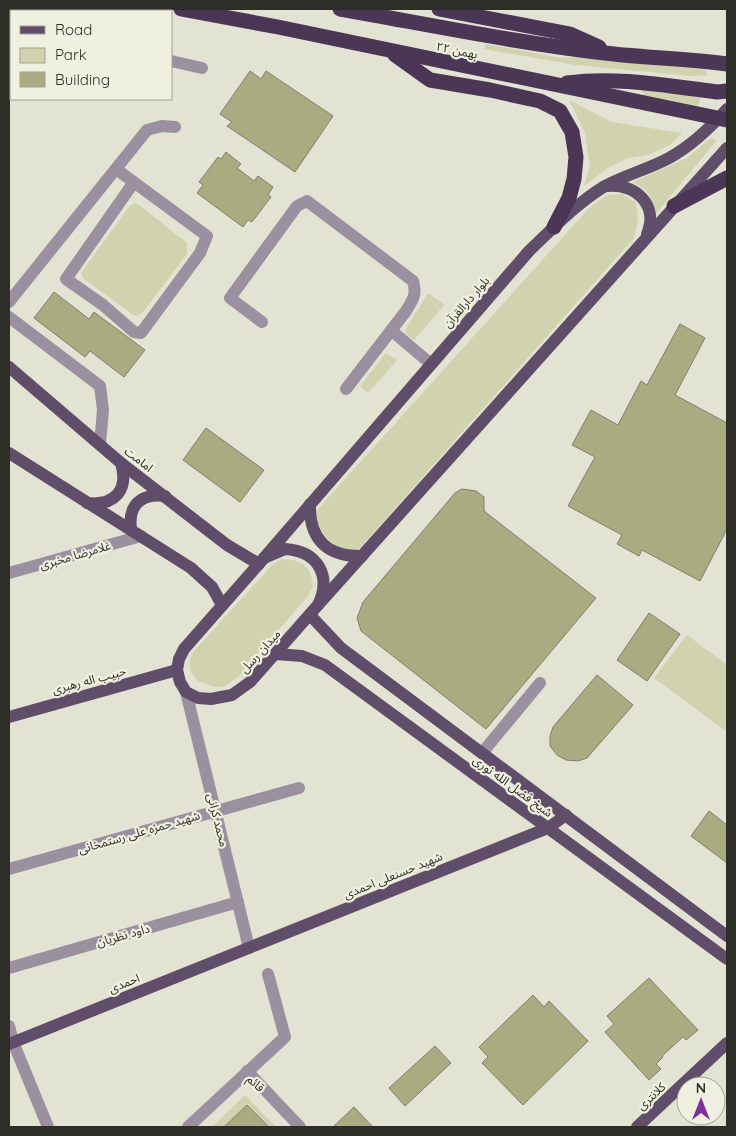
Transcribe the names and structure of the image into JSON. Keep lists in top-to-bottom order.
{
  "streets": {
    "highway": ["۲۲ بهمن"],
    "main road": [
      "بلوار دارالقرآن",
      "امامت",
      "میدان رسل",
      "حبیب اله رهبری",
      "شیخ فضل الله نوری",
      "شهید حسنعلی احمدی",
      "احمدی",
      "کلانتری"
    ],
    "street": [
      "غلامرضا مخبری",
      "محمد کرانی",
      "شهید حمزه علی رستمخانی",
      "داود نظریان",
      "قائم"
    ]
  },
  "crossings": [
    ["۲۲ بهمن", "بلوار دارالقرآن"],
    ["بلوار دارالقرآن", "امامت"],
    ["بلوار دارالقرآن", "میدان رسل"],
    ["امامت", "میدان رسل"],
    ["میدان رسل", "حبیب اله رهبری"],
    ["میدان رسل", "شیخ فضل الله نوری"],
    ["میدان رسل", "محمد کرانی"],
    ["شیخ فضل الله نوری", "شهید حسنعلی احمدی"],
    ["محمد کرانی", "شهید حمزه علی رستمخانی"],
    ["محمد کرانی", "شهید حسنعلی احمدی"],
    ["محمد کرانی", "داود نظریان"],
    ["محمد کرانی", "احمدی"],
    ["شهید حسنعلی احمدی", "احمدی"]
  ],
  "legend": ["Road", "Park", "Building"],
  "north": "top"
}
